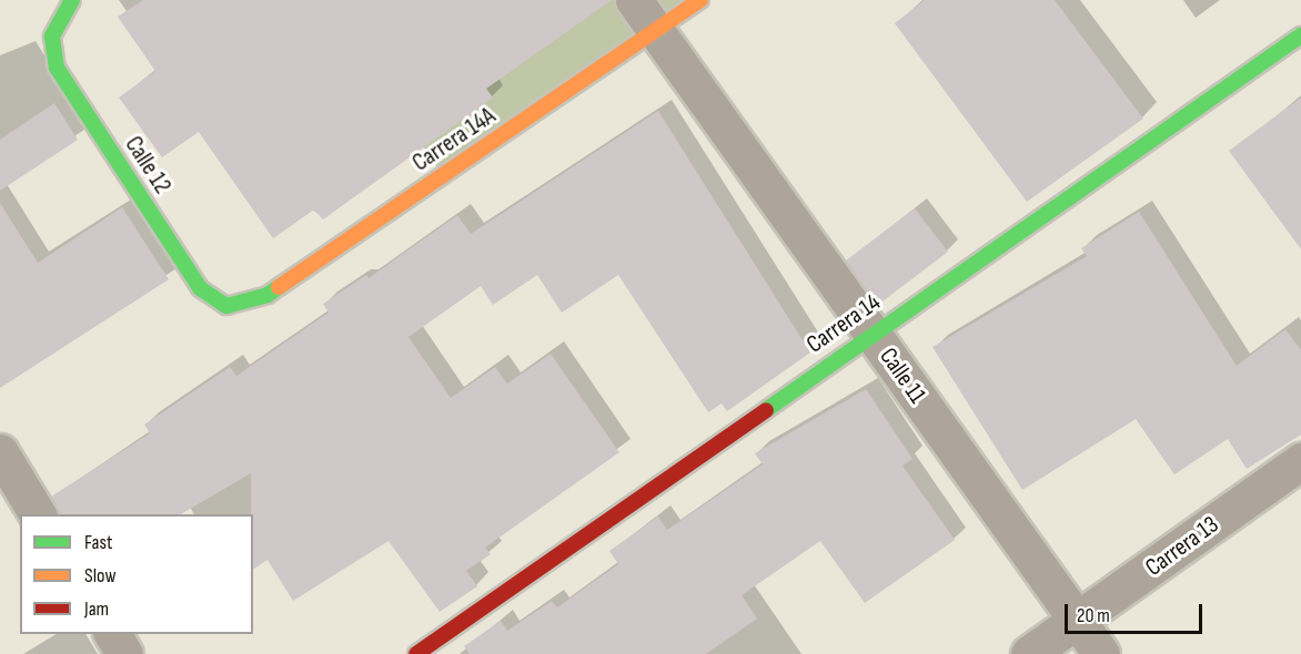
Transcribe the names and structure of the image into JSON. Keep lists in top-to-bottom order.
{
  "streets": {
    "street": [
      "Carrera 14A",
      "Calle 12",
      "Carrera 14",
      "Calle 11",
      "Carrera 13"
    ]
  },
  "crossings": [
    ["Carrera 14A", "Calle 12"],
    ["Carrera 14A", "Calle 11"],
    ["Carrera 14", "Calle 11"],
    ["Calle 11", "Carrera 13"]
  ],
  "legend": ["Fast", "Slow", "Jam"],
  "scale_bar": "20 m"
}
